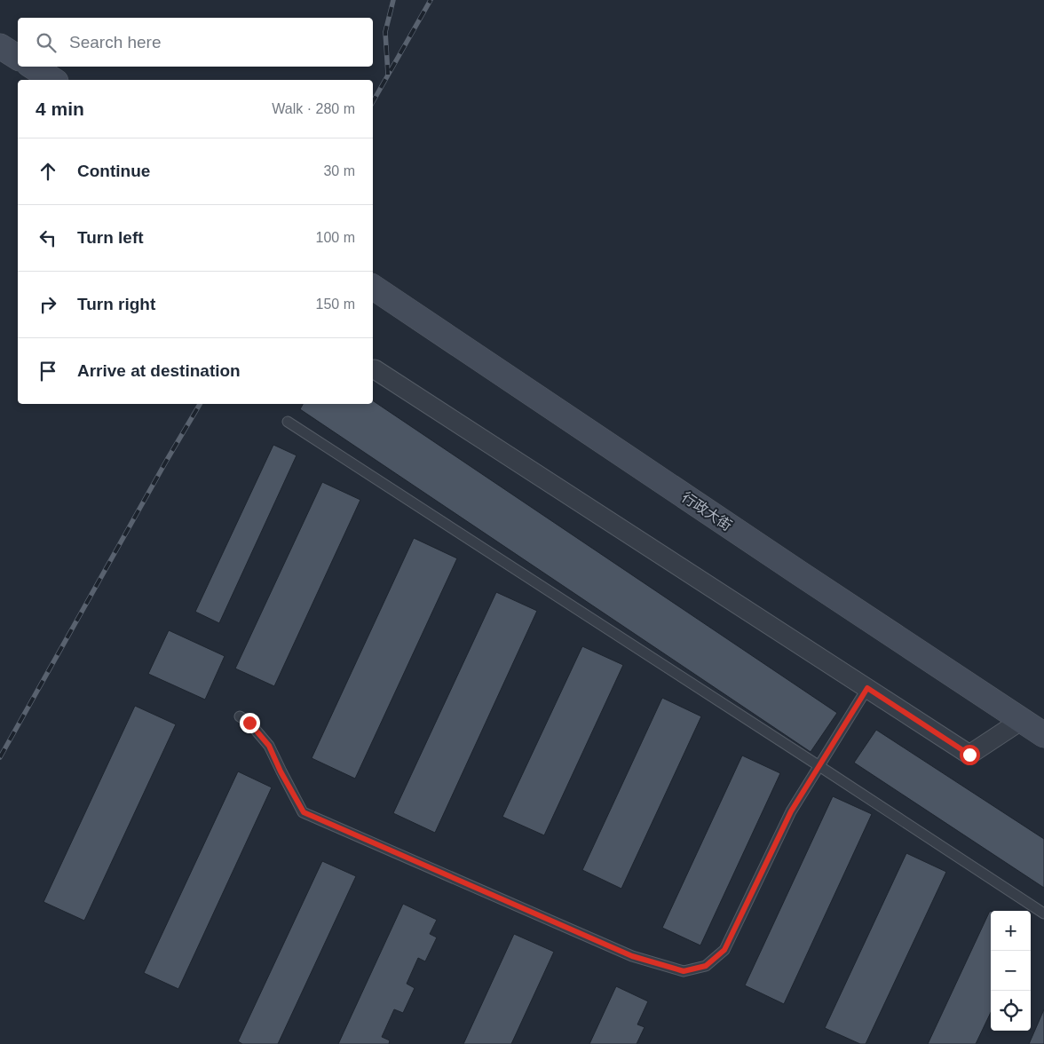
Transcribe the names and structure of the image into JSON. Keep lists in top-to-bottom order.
{
  "streets": {
    "main road": ["行政大街"]
  },
  "page": {
    "search": "Search here",
    "heading": ["4 min", "Walk · 280 m"],
    "list": [
      ["Continue", "30 m"],
      ["Turn left", "100 m"],
      ["Turn right", "150 m"],
      "Arrive at destination"
    ],
    "map_buttons": ["+", "−"]
  }
}
